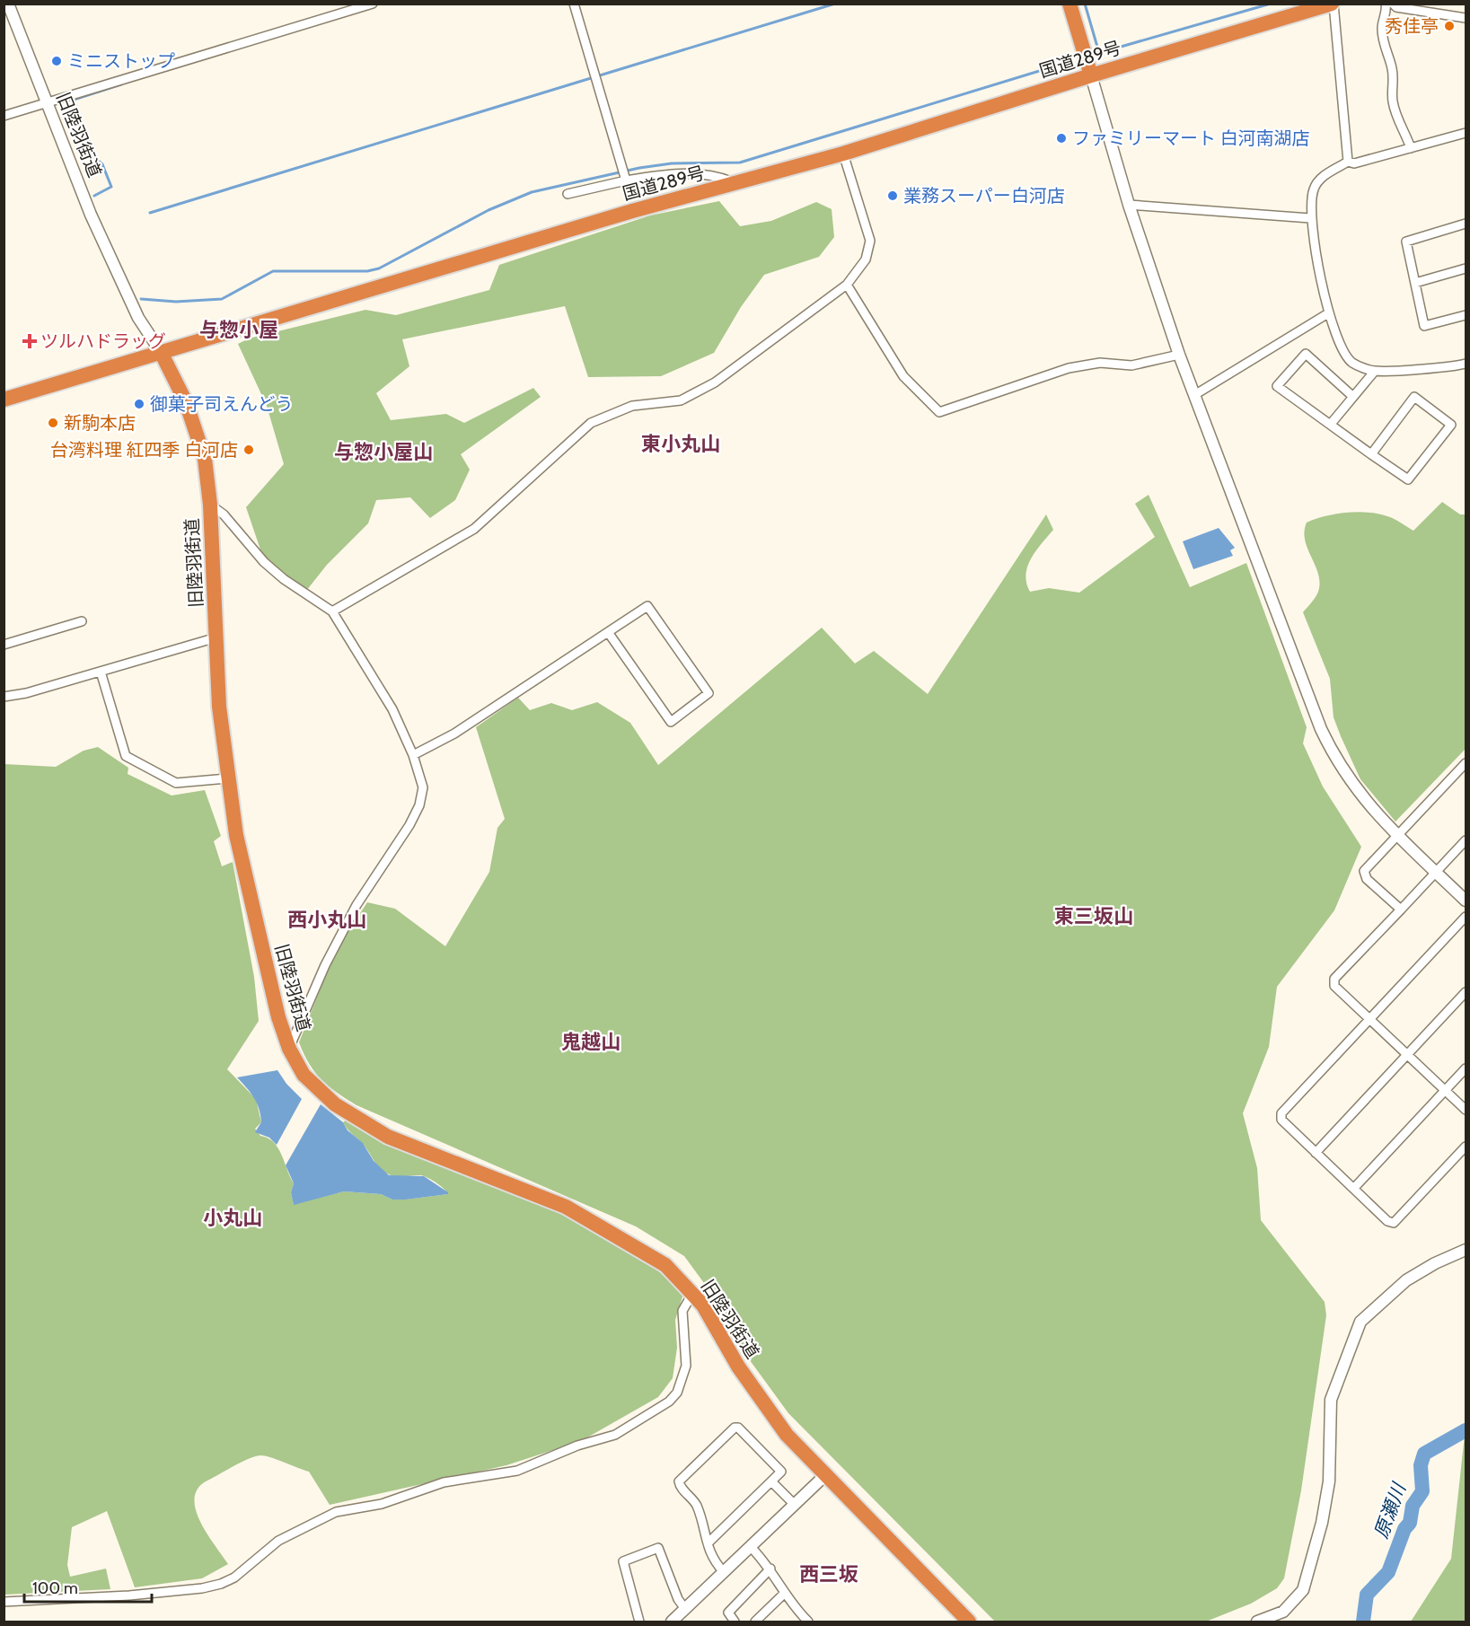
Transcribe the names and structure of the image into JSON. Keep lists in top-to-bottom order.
{
  "streets": {
    "highway": ["国道289号", "旧陸羽街道"]
  },
  "crossings": [
    ["国道289号", "旧陸羽街道"]
  ],
  "districts": [
    "与惣小屋",
    "東小丸山",
    "与惣小屋山",
    "東三坂山",
    "西小丸山",
    "鬼越山",
    "小丸山",
    "西三坂"
  ],
  "water": ["原瀬川"],
  "places": {
    "other": [
      "秀佳亭",
      "ミニストップ",
      "ファミリーマート 白河南湖店",
      "業務スーパー白河店",
      "御菓子司えんどう",
      "新駒本店",
      "台湾料理 紅四季 白河店"
    ],
    "health": ["ツルハドラッグ"]
  },
  "scale_bar": "100 m"
}
